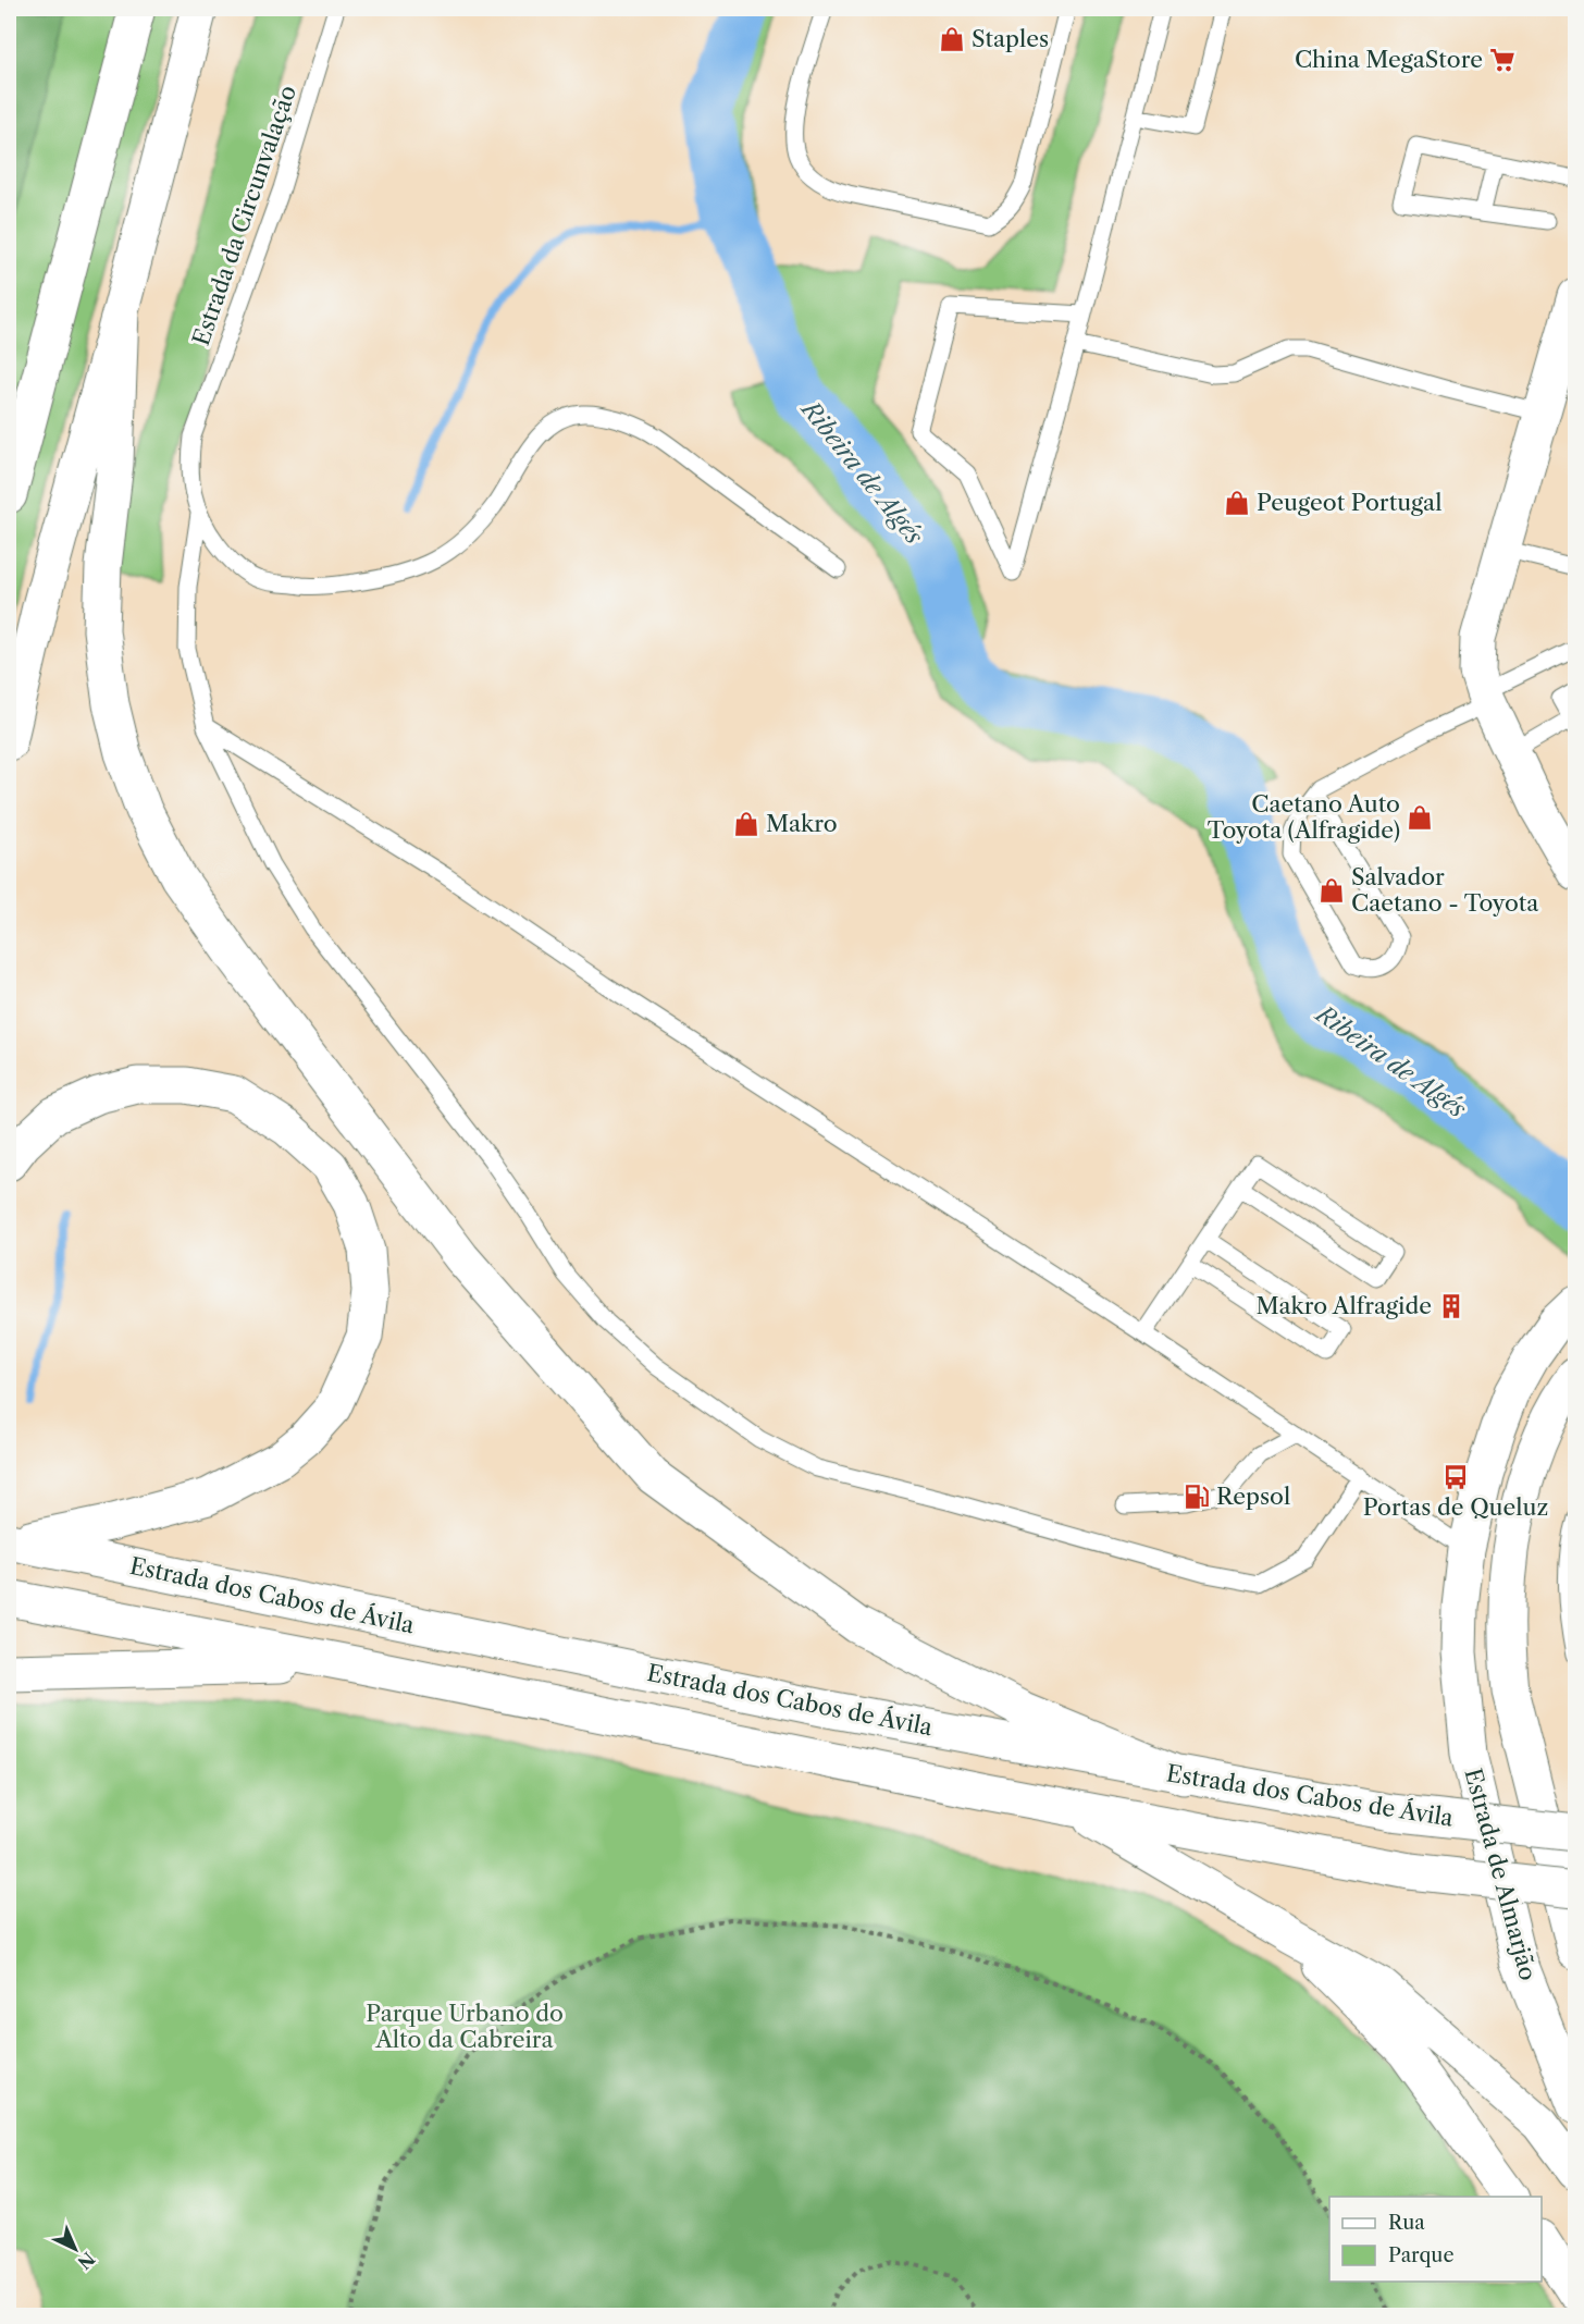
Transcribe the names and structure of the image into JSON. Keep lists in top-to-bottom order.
{
  "streets": {
    "main road": ["Estrada dos Cabos de Ávila", "Estrada de Almarjão"],
    "lane": ["Estrada da Circunvalação"]
  },
  "water": ["Ribeira de Algés"],
  "parks": ["Parque Urbano do Alto da Cabreira"],
  "places": {
    "shop": [
      "Staples",
      "Peugeot Portugal",
      "Caetano Auto Toyota (Alfragide)",
      "Makro",
      "Salvador Caetano - Toyota"
    ],
    "supermarket": ["China MegaStore"],
    "building": ["Makro Alfragide"],
    "bus stop": ["Portas de Queluz"],
    "fuel station": ["Repsol"]
  },
  "legend": ["Rua", "Parque"],
  "north": "bottom right"
}
